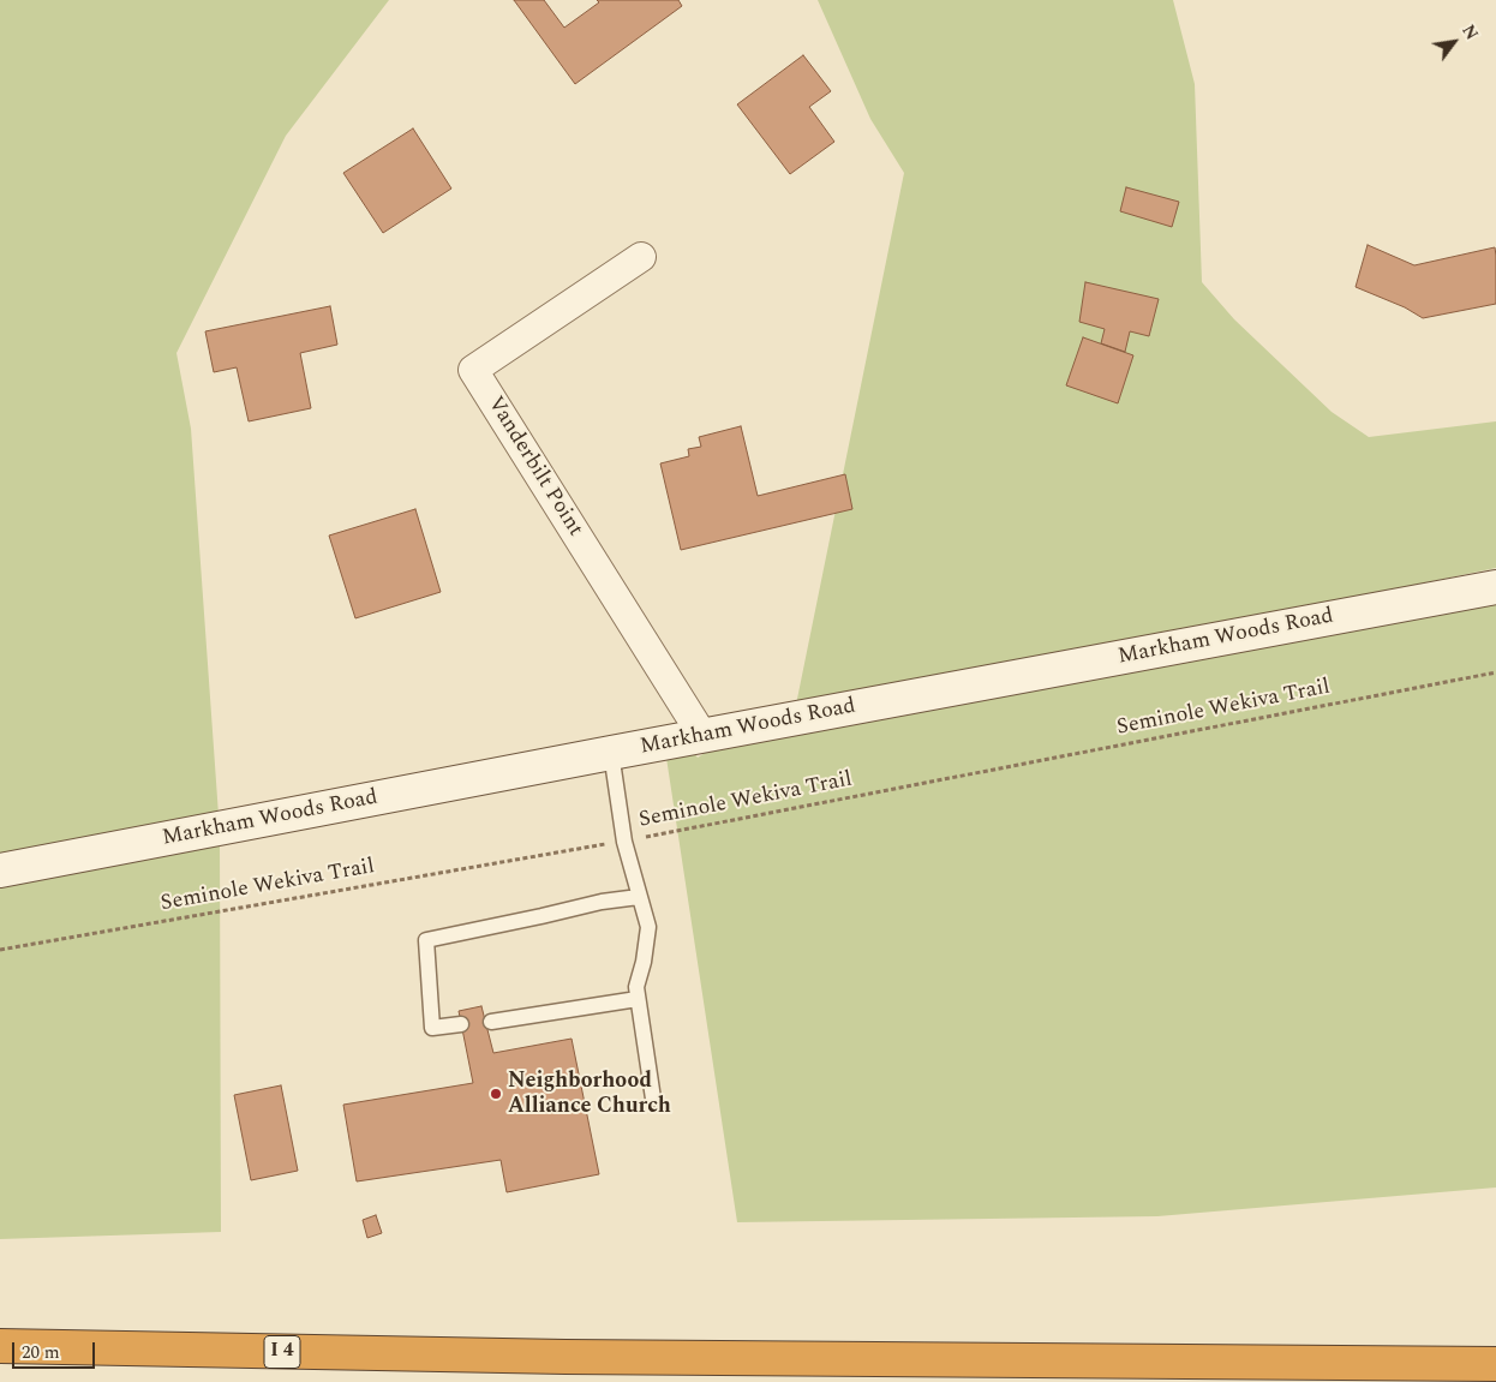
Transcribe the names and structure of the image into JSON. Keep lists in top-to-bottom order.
{
  "streets": {
    "highway": ["I 4"],
    "main road": ["Markham Woods Road"],
    "street": ["Vanderbilt Point"],
    "path": ["Seminole Wekiva Trail"]
  },
  "crossings": [
    ["Vanderbilt Point", "Markham Woods Road"]
  ],
  "places": ["Neighborhood Alliance Church"],
  "scale_bar": "20 m",
  "north": "top right"
}
